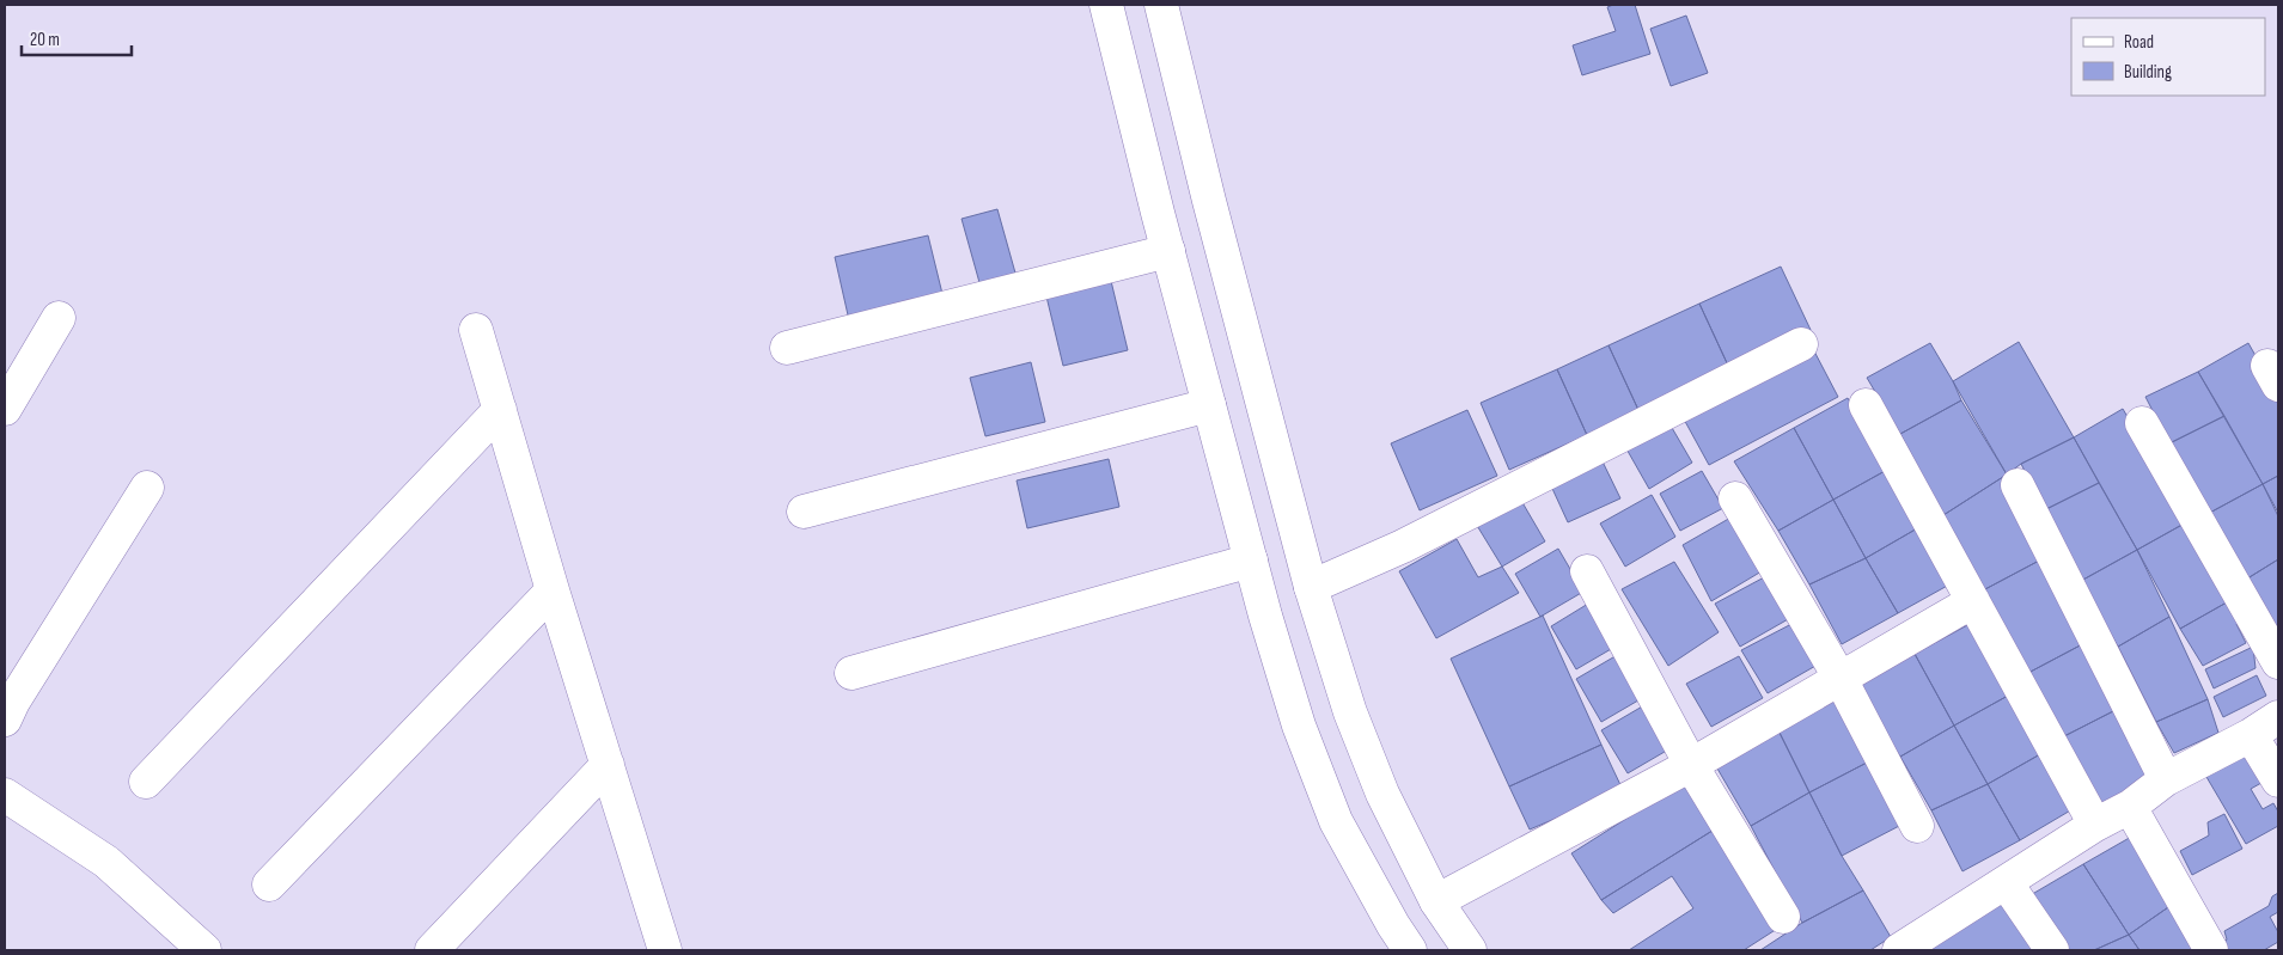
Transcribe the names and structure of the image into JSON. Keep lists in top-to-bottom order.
{
  "legend": ["Road", "Building"],
  "scale_bar": "20 m"
}
